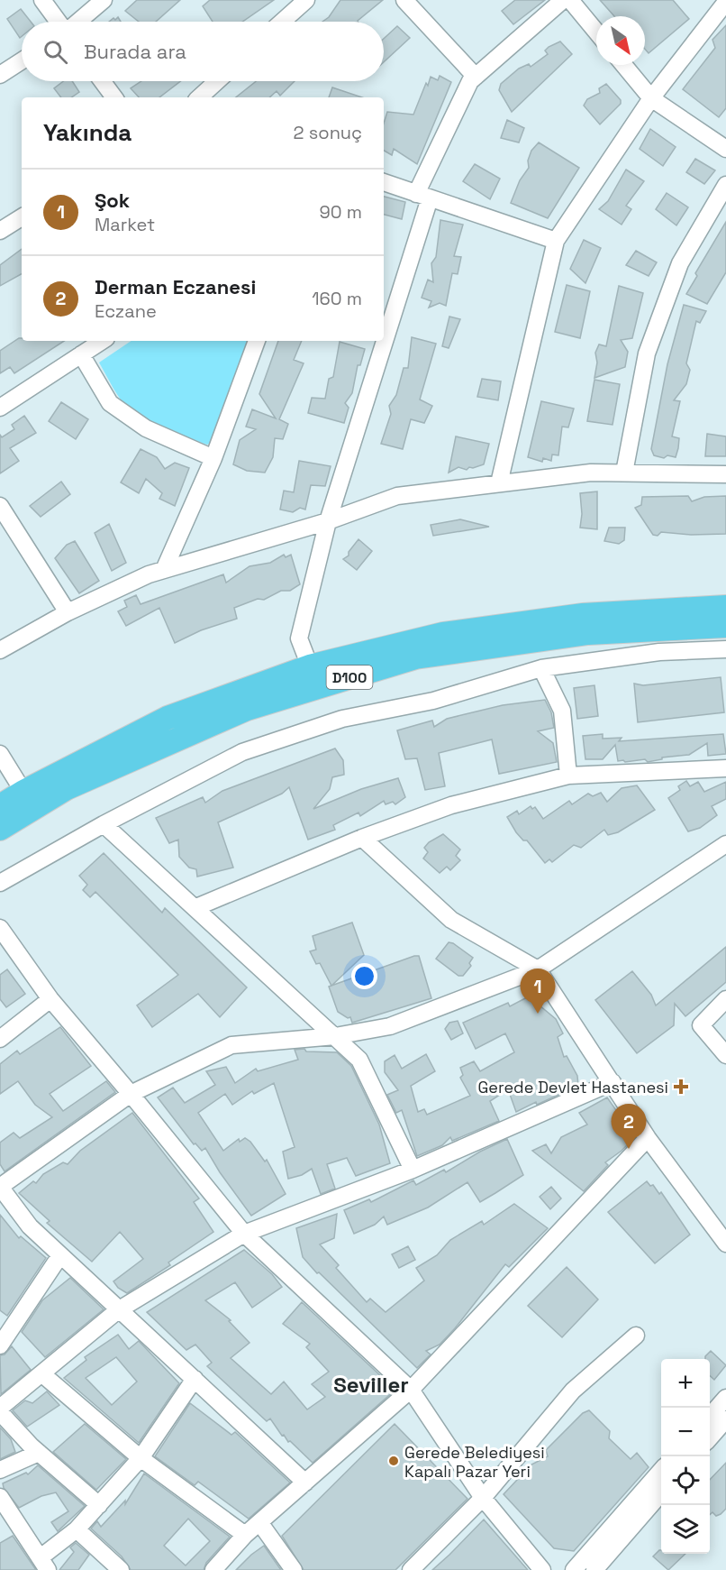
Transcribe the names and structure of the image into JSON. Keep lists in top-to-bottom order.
{
  "streets": {
    "highway": ["D100"]
  },
  "districts": ["Seviller"],
  "places": {
    "health": ["Gerede Devlet Hastanesi"],
    "other": ["Gerede Belediyesi Kapalı Pazar Yeri"]
  },
  "north": "bottom right",
  "page": {
    "search": "Burada ara",
    "heading": ["Yakında", "2 sonuç"],
    "list": [
      {
        "mark": "1",
        "name": "Şok",
        "note": "Market",
        "value": "90 m"
      },
      {
        "mark": "2",
        "name": "Derman Eczanesi",
        "note": "Eczane",
        "value": "160 m"
      }
    ],
    "pins": ["1", "2"],
    "map_buttons": ["+", "−"]
  }
}
